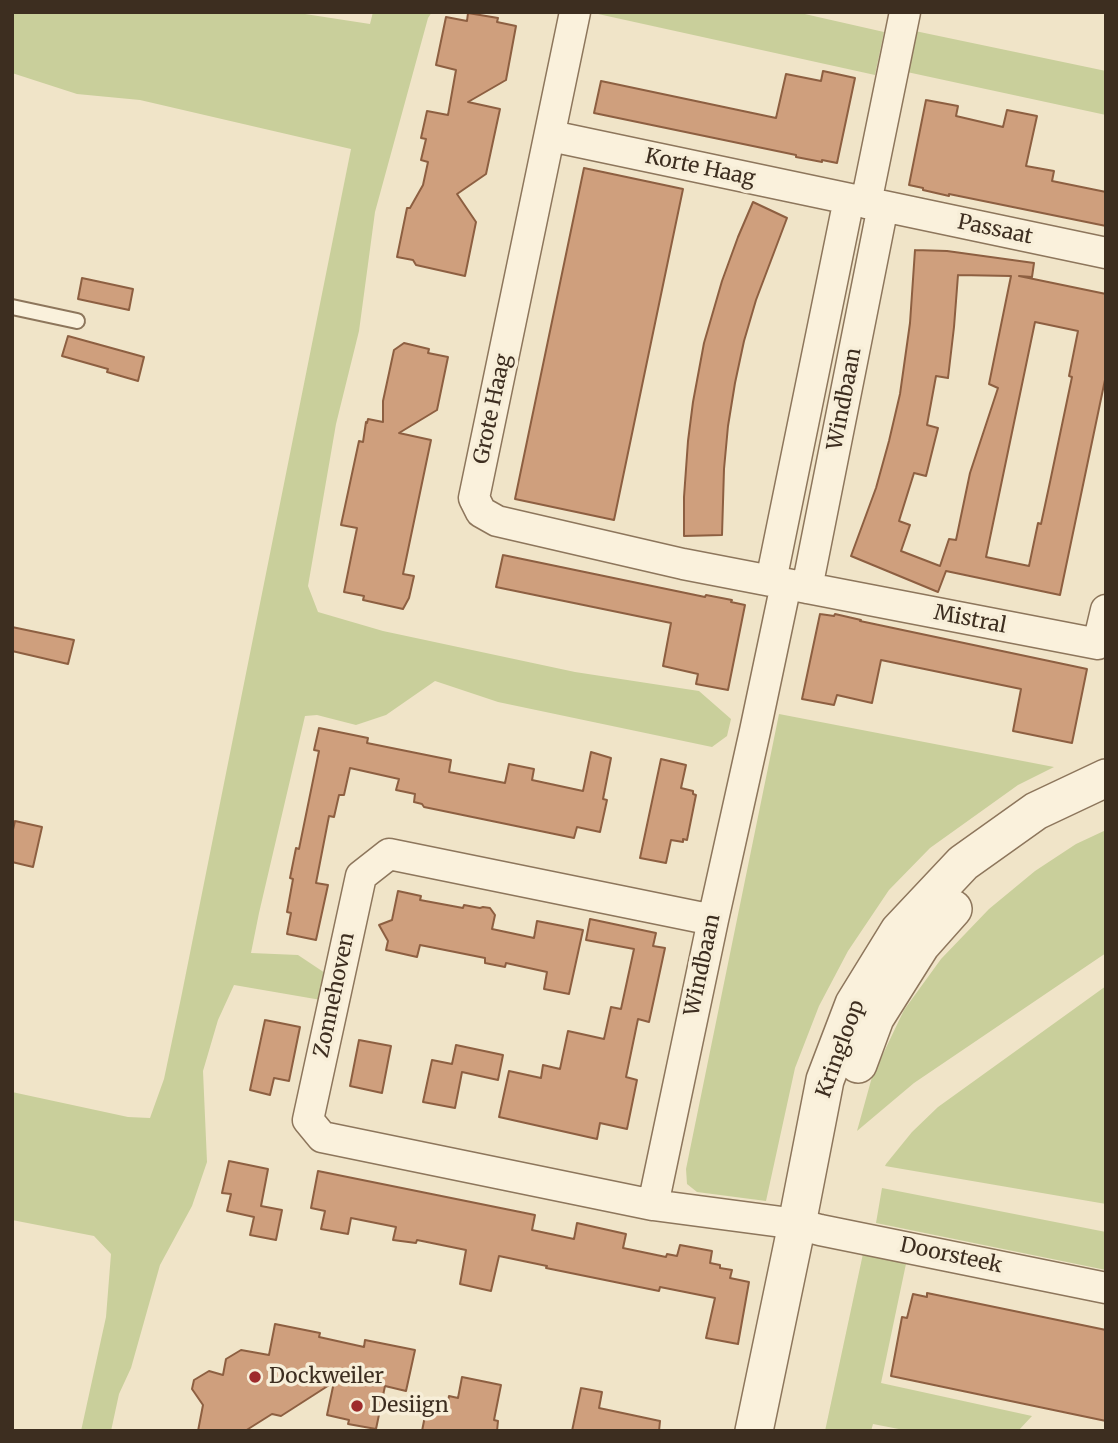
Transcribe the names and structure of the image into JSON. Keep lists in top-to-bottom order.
{
  "streets": {
    "street": [
      "Korte Haag",
      "Passaat",
      "Windbaan",
      "Grote Haag",
      "Mistral",
      "Zonnehoven",
      "Kringloop",
      "Doorsteek"
    ]
  },
  "crossings": [
    ["Korte Haag", "Passaat"],
    ["Korte Haag", "Windbaan"],
    ["Korte Haag", "Grote Haag"],
    ["Passaat", "Windbaan"],
    ["Windbaan", "Grote Haag"],
    ["Windbaan", "Mistral"],
    ["Windbaan", "Zonnehoven"],
    ["Grote Haag", "Mistral"],
    ["Kringloop", "Doorsteek"]
  ],
  "places": ["Dockweiler", "Desiign"]
}
